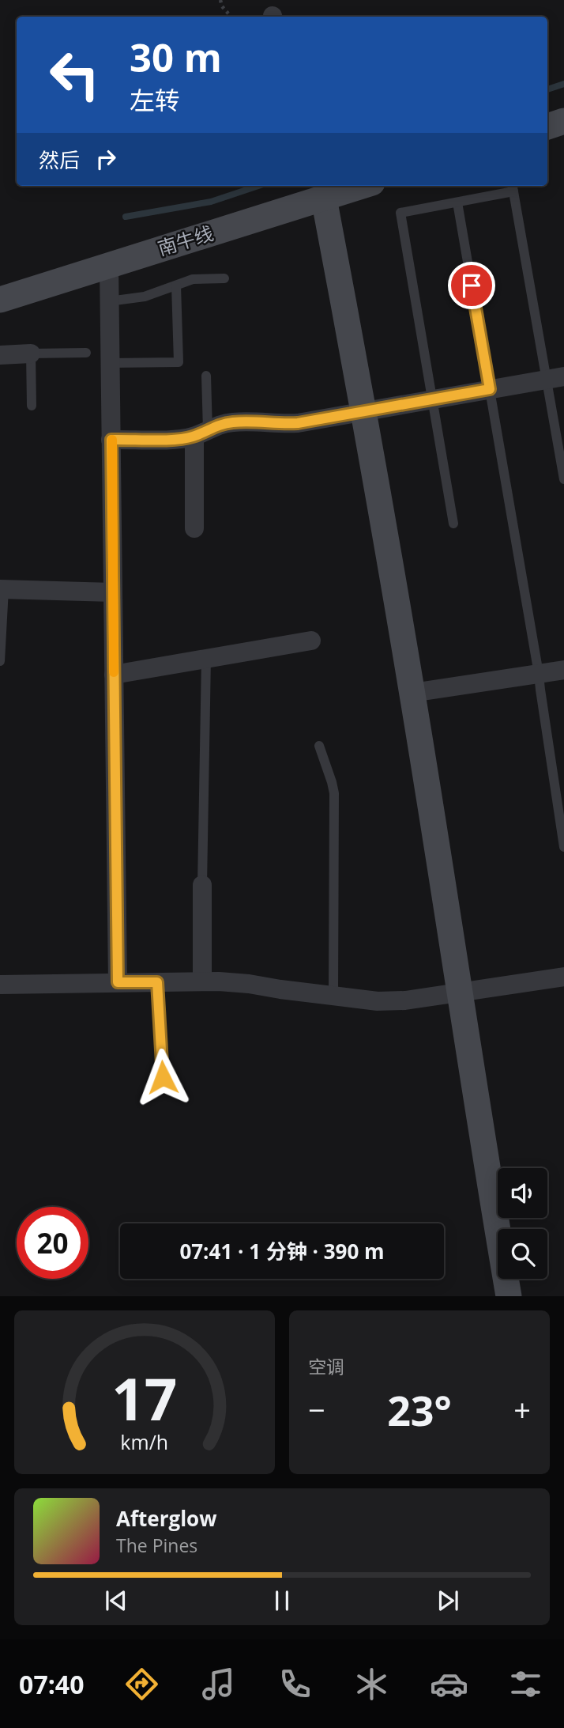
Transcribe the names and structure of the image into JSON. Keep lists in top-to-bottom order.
{
  "streets": {
    "street": ["南牛线"]
  },
  "page": {
    "turn": ["30 m", "左转"],
    "then": "然后",
    "limit": "20",
    "trip": "07:41 · 1 分钟 · 390 m",
    "tile": "空调",
    "heat": ["−", "23°", "+"],
    "song": ["Afterglow", "The Pines"],
    "tabs": "07:40",
    "gauge": ["17", "km/h"]
  }
}
